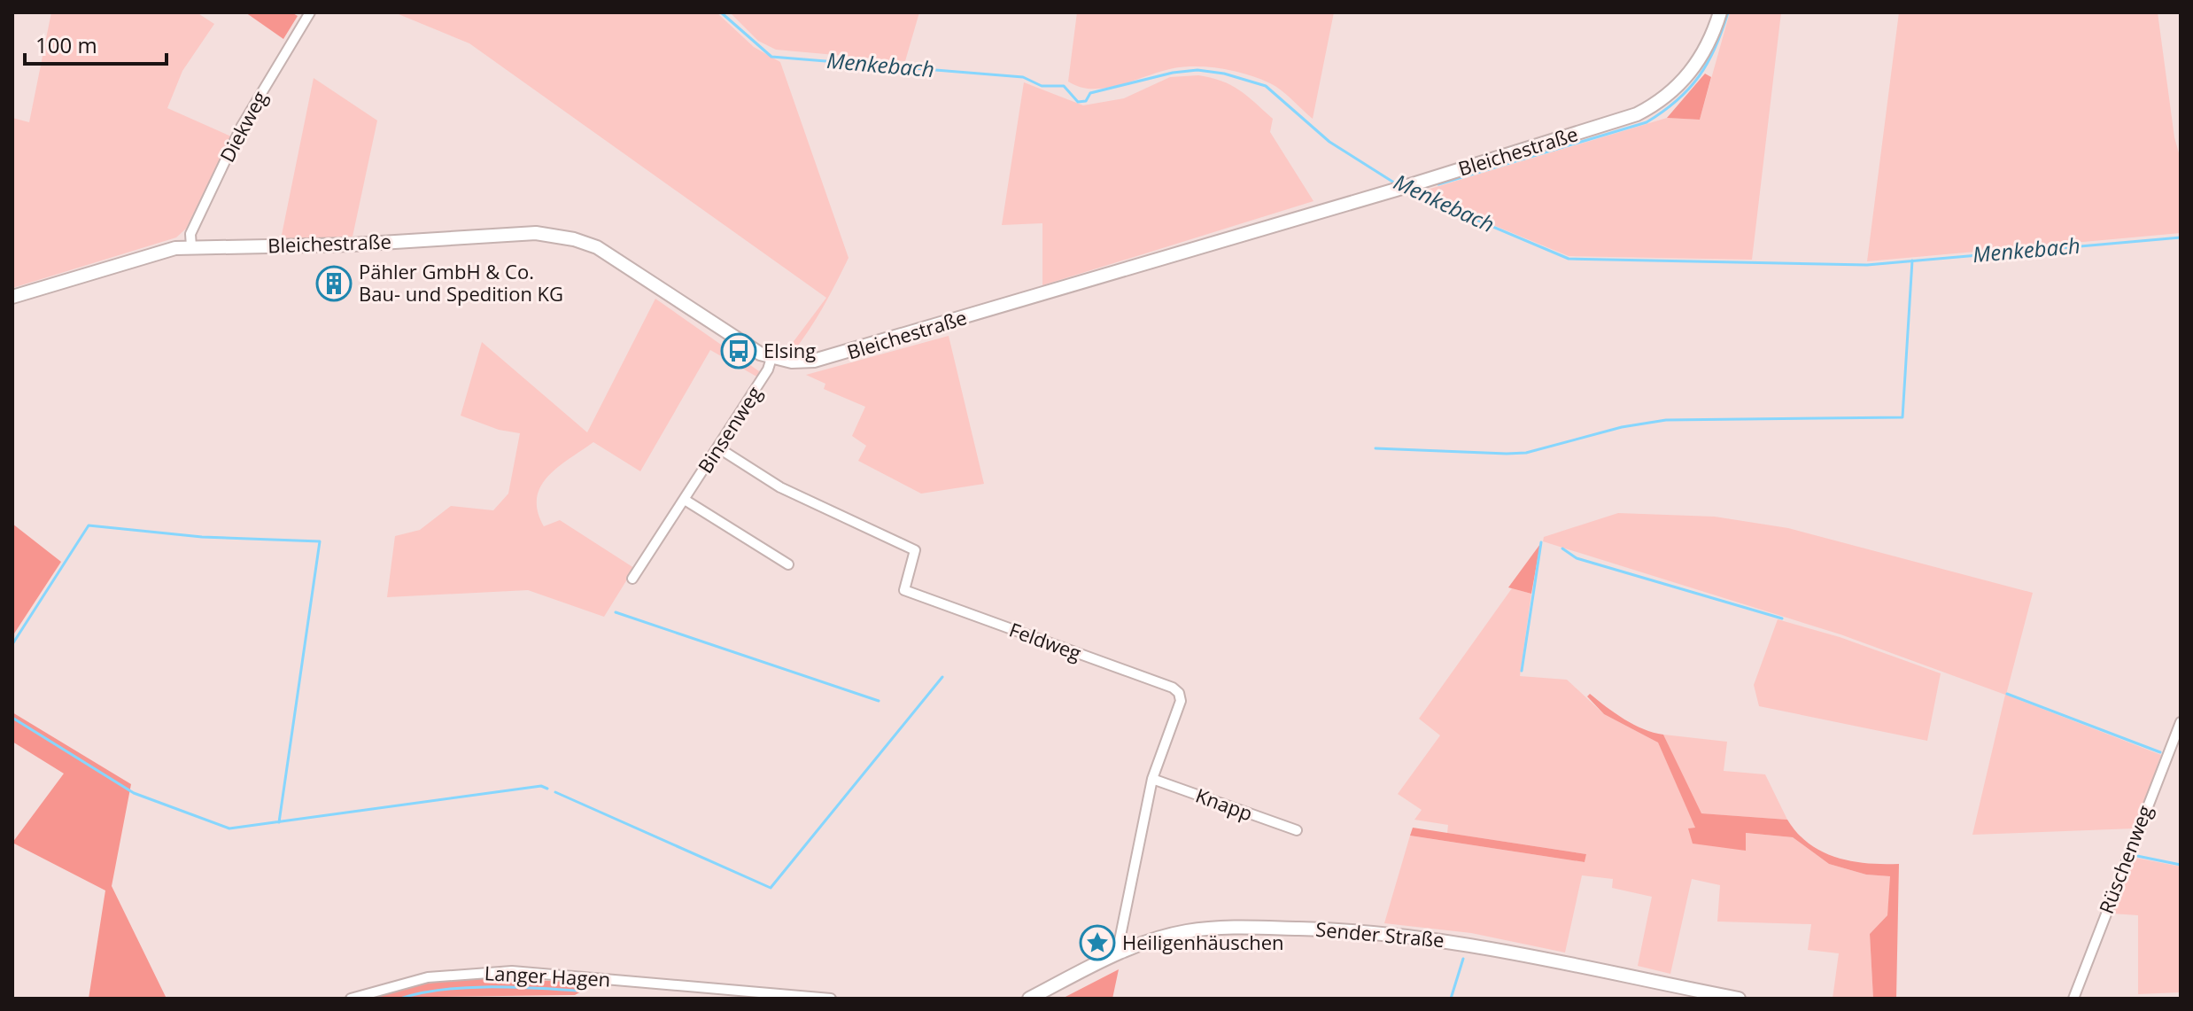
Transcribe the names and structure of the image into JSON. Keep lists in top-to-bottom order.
{
  "streets": {
    "street": [
      "Diekweg",
      "Bleichestraße",
      "Binsenweg",
      "Feldweg",
      "Knapp",
      "Rüschenweg",
      "Sender Straße",
      "Langer Hagen"
    ]
  },
  "crossings": [
    ["Diekweg", "Bleichestraße"],
    ["Bleichestraße", "Binsenweg"],
    ["Binsenweg", "Feldweg"],
    ["Feldweg", "Knapp"],
    ["Feldweg", "Sender Straße"]
  ],
  "water": ["Menkebach"],
  "places": {
    "building": ["Pähler GmbH & Co. Bau- und Spedition KG"],
    "bus stop": ["Elsing"],
    "place": ["Heiligenhäuschen"]
  },
  "scale_bar": "100 m"
}
